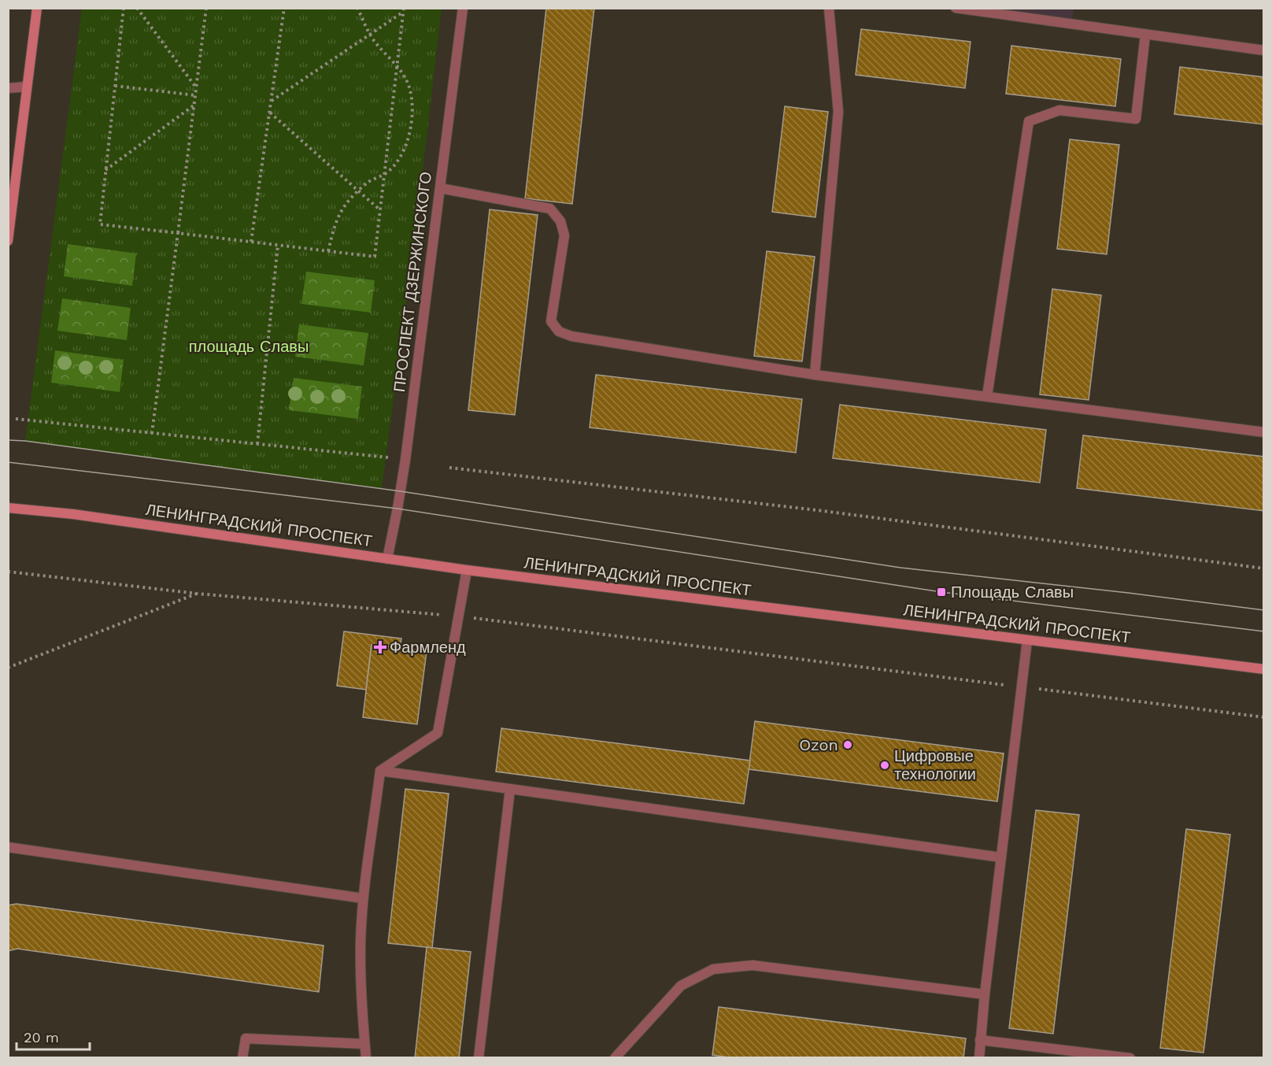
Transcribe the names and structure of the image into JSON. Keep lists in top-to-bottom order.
{
  "streets": {
    "main road": ["ЛЕНИНГРАДСКИЙ ПРОСПЕКТ"],
    "street": ["ПРОСПЕКТ ДЗЕРЖИНСКОГО"]
  },
  "crossings": [
    ["ПРОСПЕКТ ДЗЕРЖИНСКОГО", "ЛЕНИНГРАДСКИЙ ПРОСПЕКТ"]
  ],
  "parks": ["площадь Славы"],
  "places": {
    "transit": ["Площадь Славы"],
    "health": ["Фармленд"],
    "other": ["Ozon", "Цифровые технологии"]
  },
  "scale_bar": "20 m"
}
